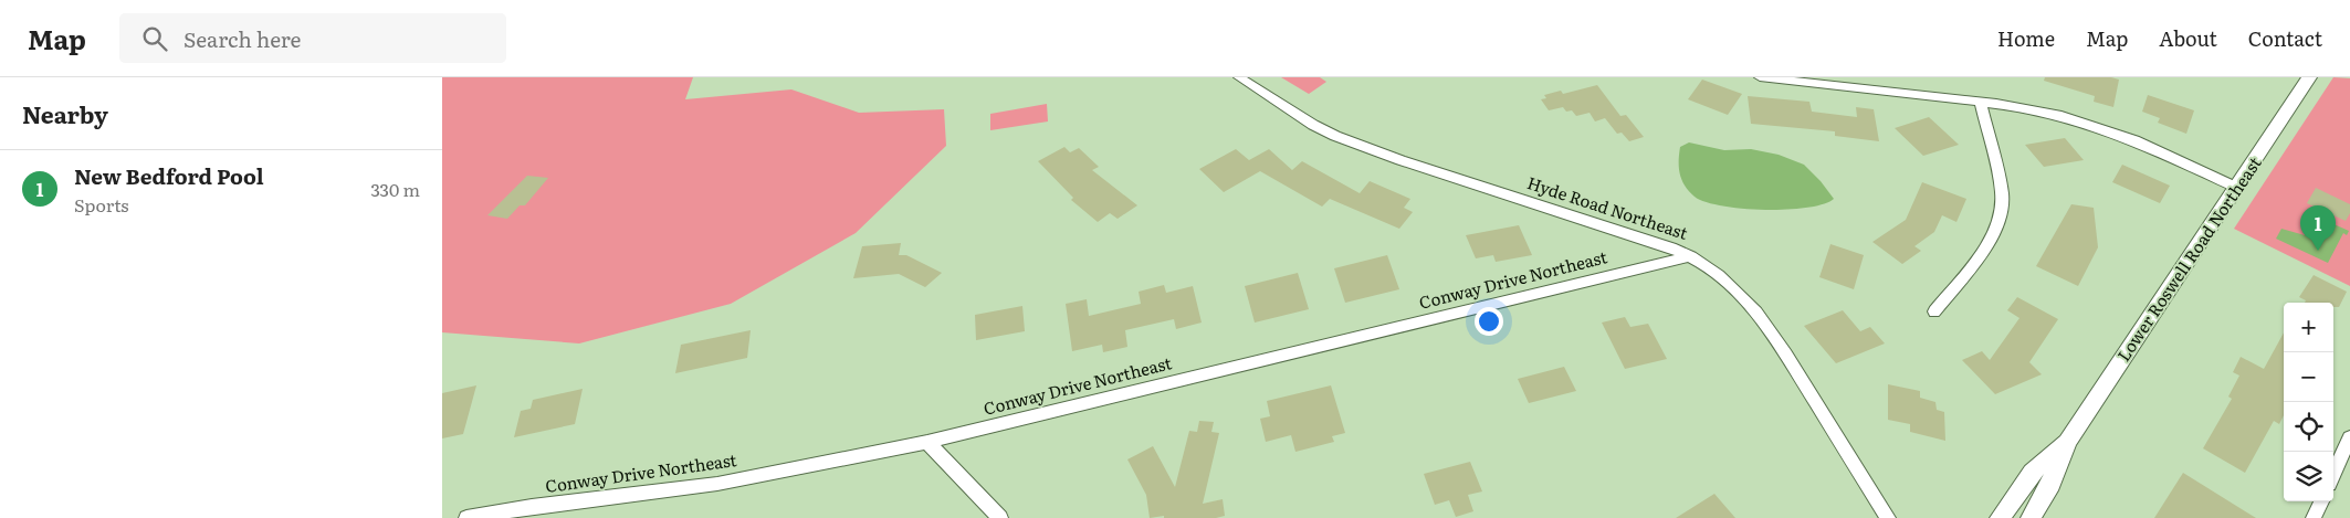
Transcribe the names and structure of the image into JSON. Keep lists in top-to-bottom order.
{
  "streets": {
    "street": ["Hyde Road Northeast", "Lower Roswell Road Northeast", "Conway Drive Northeast"]
  },
  "crossings": [
    ["Hyde Road Northeast", "Conway Drive Northeast"]
  ],
  "page": {
    "header": "Map",
    "search": "Search here",
    "nav": [
      "Home",
      "Map",
      "About",
      "Contact"
    ],
    "heading": "Nearby",
    "list": [
      {
        "mark": "1",
        "name": "New Bedford Pool",
        "note": "Sports",
        "value": "330 m"
      }
    ],
    "pins": "1",
    "map_buttons": ["+", "−"]
  }
}
